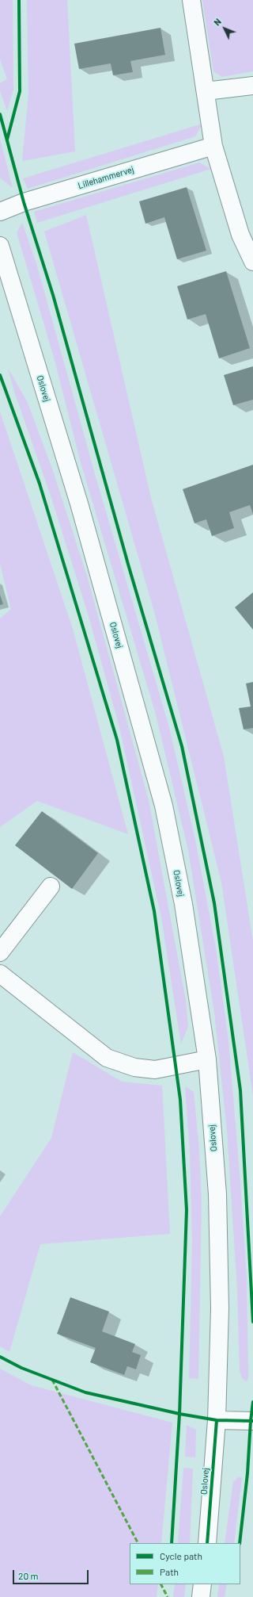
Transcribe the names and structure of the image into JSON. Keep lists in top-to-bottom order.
{
  "streets": {
    "street": ["Lillehammervej", "Oslovej"]
  },
  "legend": ["Cycle path", "Path"],
  "scale_bar": "20 m",
  "north": "top left"
}
